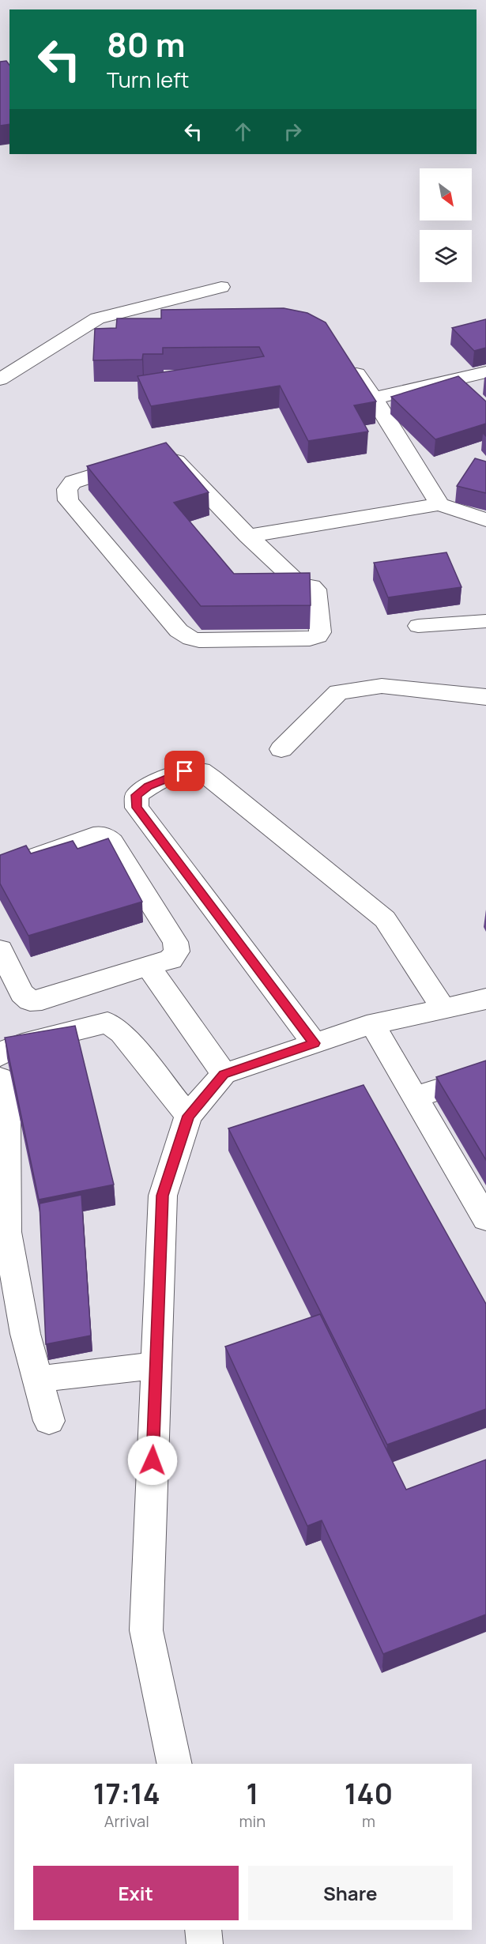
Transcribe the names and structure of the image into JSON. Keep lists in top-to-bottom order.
{
  "north": "bottom right",
  "page": {
    "turn": ["80 m", "Turn left"],
    "eta": [
      "17:14",
      "Arrival",
      "1",
      "min",
      "140",
      "m"
    ],
    "buttons": ["Exit", "Share"]
  }
}
